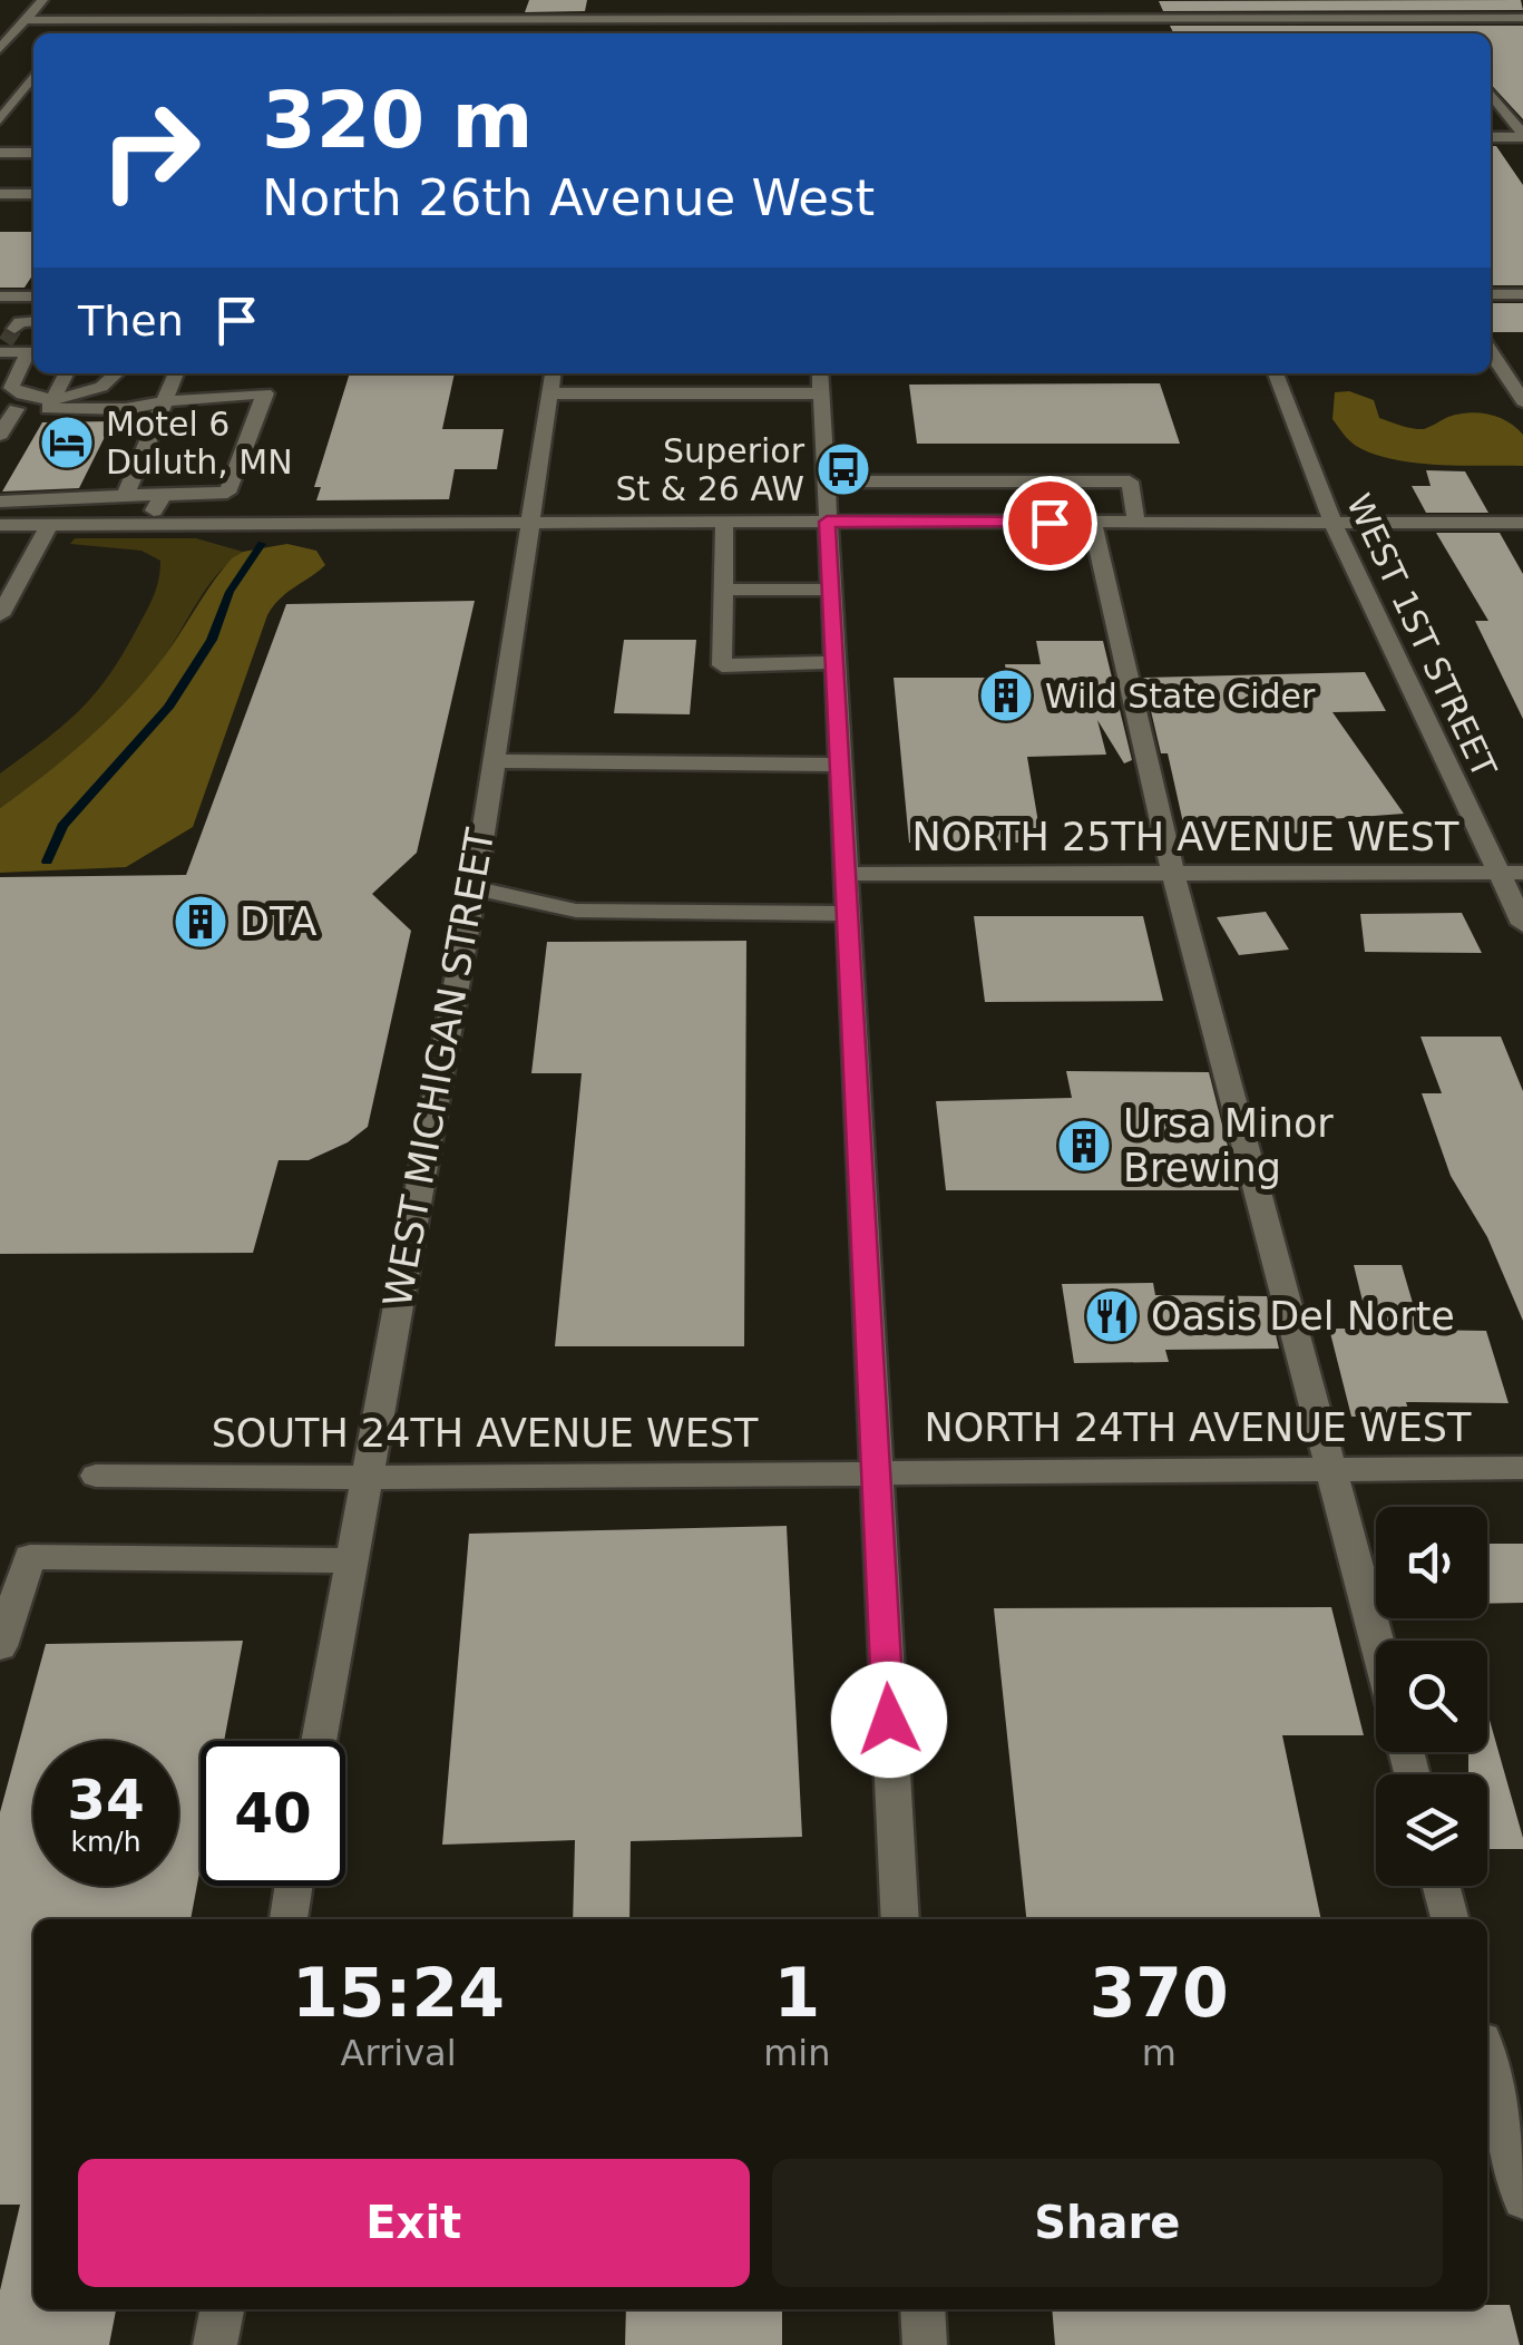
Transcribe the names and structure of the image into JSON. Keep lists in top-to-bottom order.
{
  "streets": {
    "street": [
      "WEST 1ST STREET",
      "NORTH 25TH AVENUE WEST",
      "WEST MICHIGAN STREET",
      "NORTH 24TH AVENUE WEST",
      "SOUTH 24TH AVENUE WEST"
    ]
  },
  "crossings": [
    ["WEST 1ST STREET", "NORTH 25TH AVENUE WEST"],
    ["WEST MICHIGAN STREET", "SOUTH 24TH AVENUE WEST"],
    ["NORTH 24TH AVENUE WEST", "SOUTH 24TH AVENUE WEST"]
  ],
  "places": {
    "hotel": ["Motel 6 Duluth, MN"],
    "bus stop": ["Superior St & 26 AW"],
    "building": ["Wild State Cider", "DTA", "Ursa Minor Brewing"],
    "restaurant": ["Oasis Del Norte"]
  },
  "page": {
    "turn": ["320 m", "North 26th Avenue West"],
    "then": "Then",
    "speed": "34 km/h",
    "limit": "40",
    "eta": [
      "15:24",
      "Arrival",
      "1",
      "min",
      "370",
      "m"
    ],
    "buttons": ["Exit", "Share"]
  }
}
